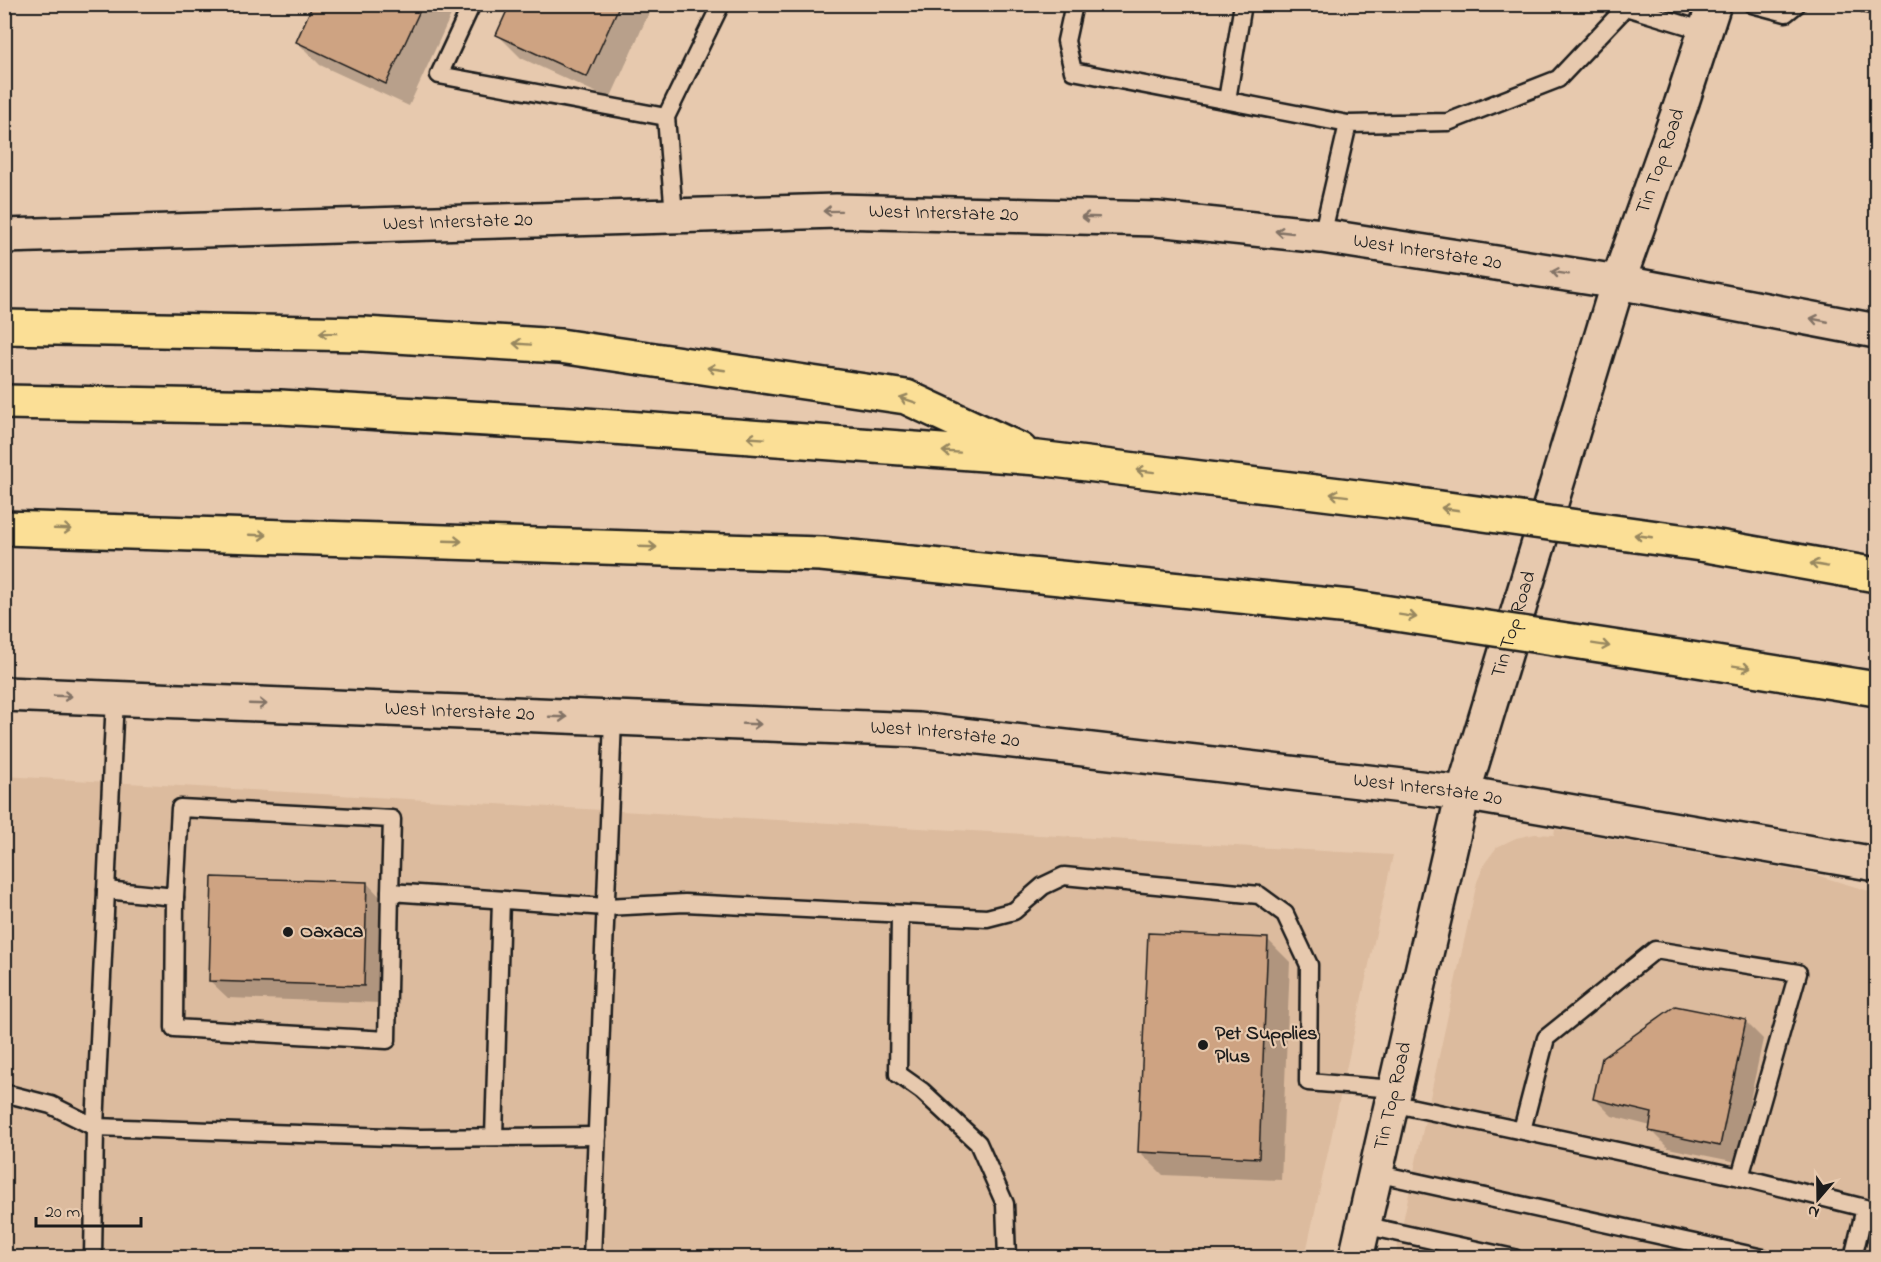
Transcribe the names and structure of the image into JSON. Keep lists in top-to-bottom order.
{
  "streets": {
    "main road": ["Tin Top Road", "West Interstate 20"]
  },
  "crossings": [
    ["Tin Top Road", "West Interstate 20"]
  ],
  "places": ["Oaxaca", "Pet Supplies Plus"],
  "scale_bar": "20 m",
  "north": "bottom"
}
